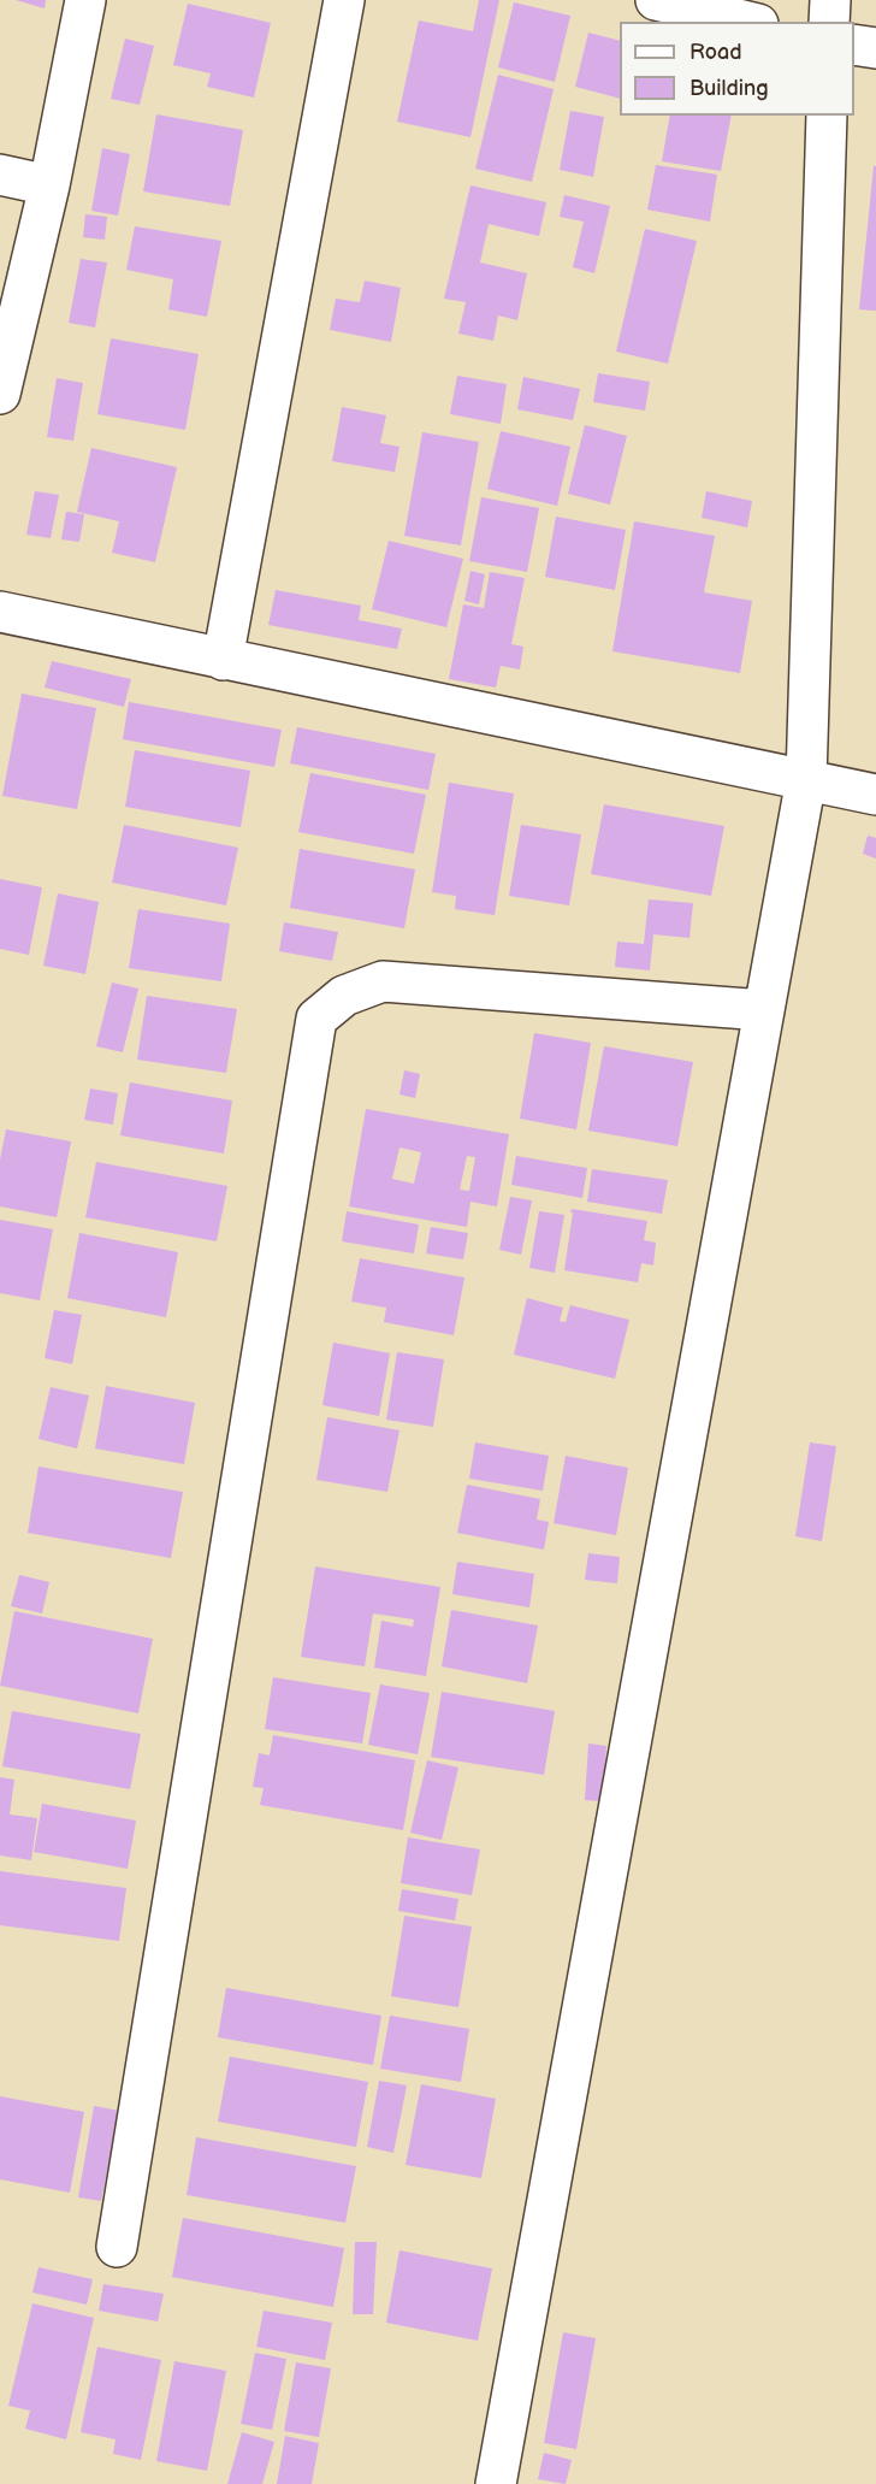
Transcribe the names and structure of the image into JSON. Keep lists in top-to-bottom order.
{
  "legend": ["Road", "Building"]
}
